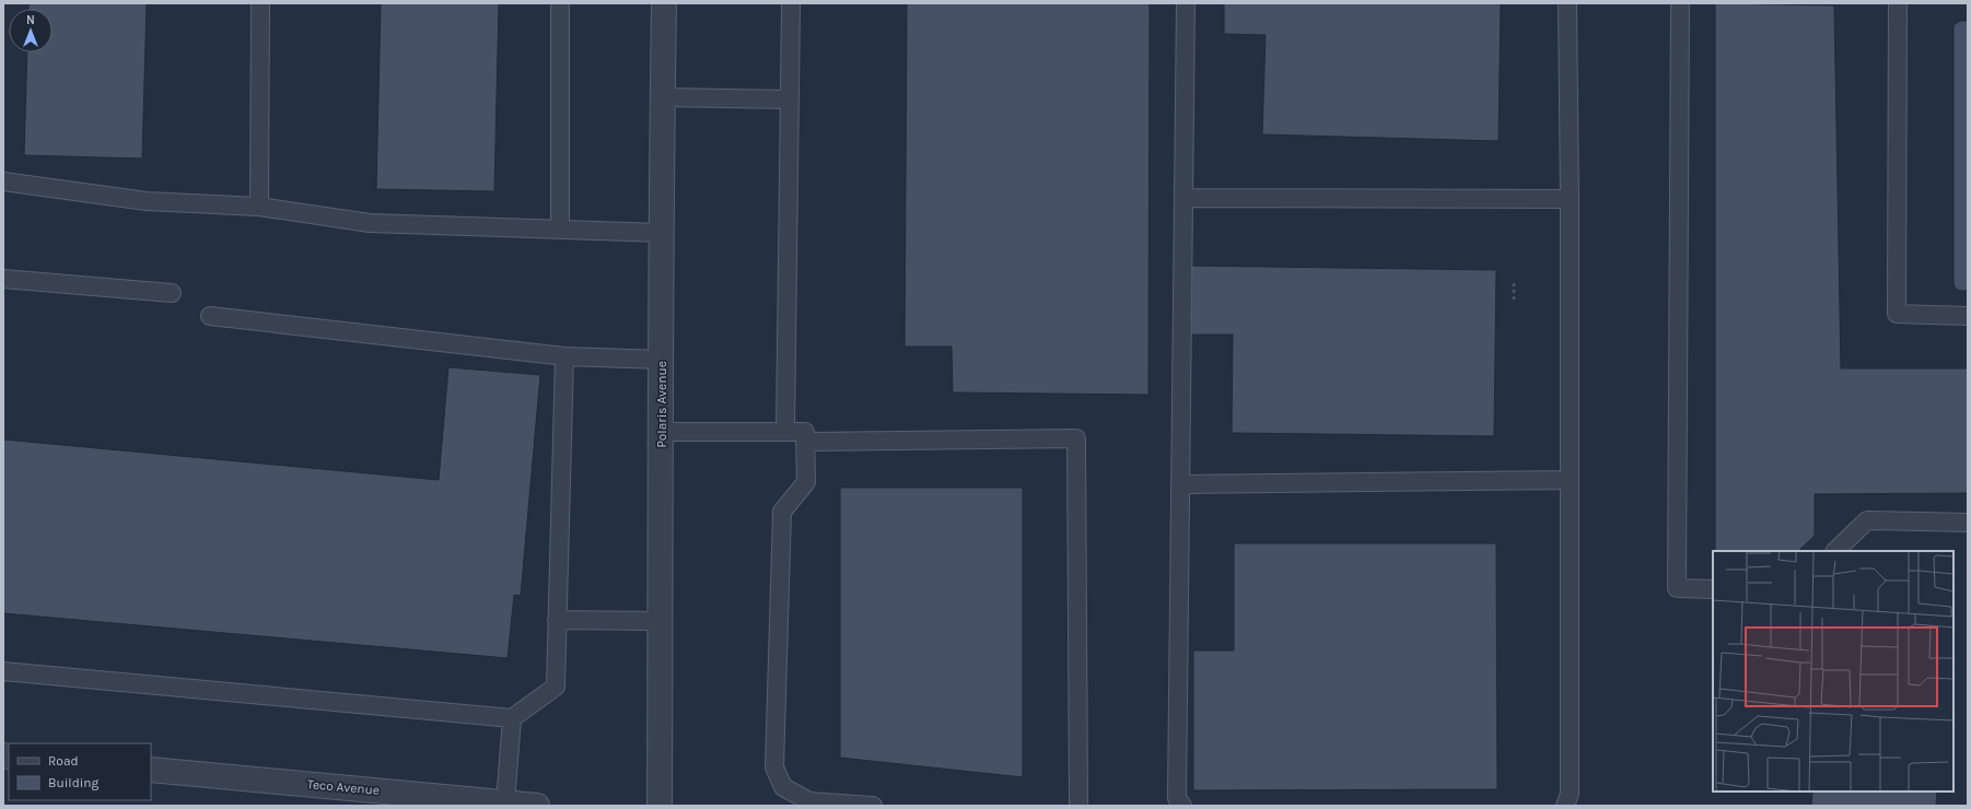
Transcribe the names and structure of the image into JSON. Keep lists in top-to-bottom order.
{
  "streets": {
    "street": ["Polaris Avenue", "Teco Avenue"]
  },
  "legend": ["Road", "Building"],
  "north": "top"
}
